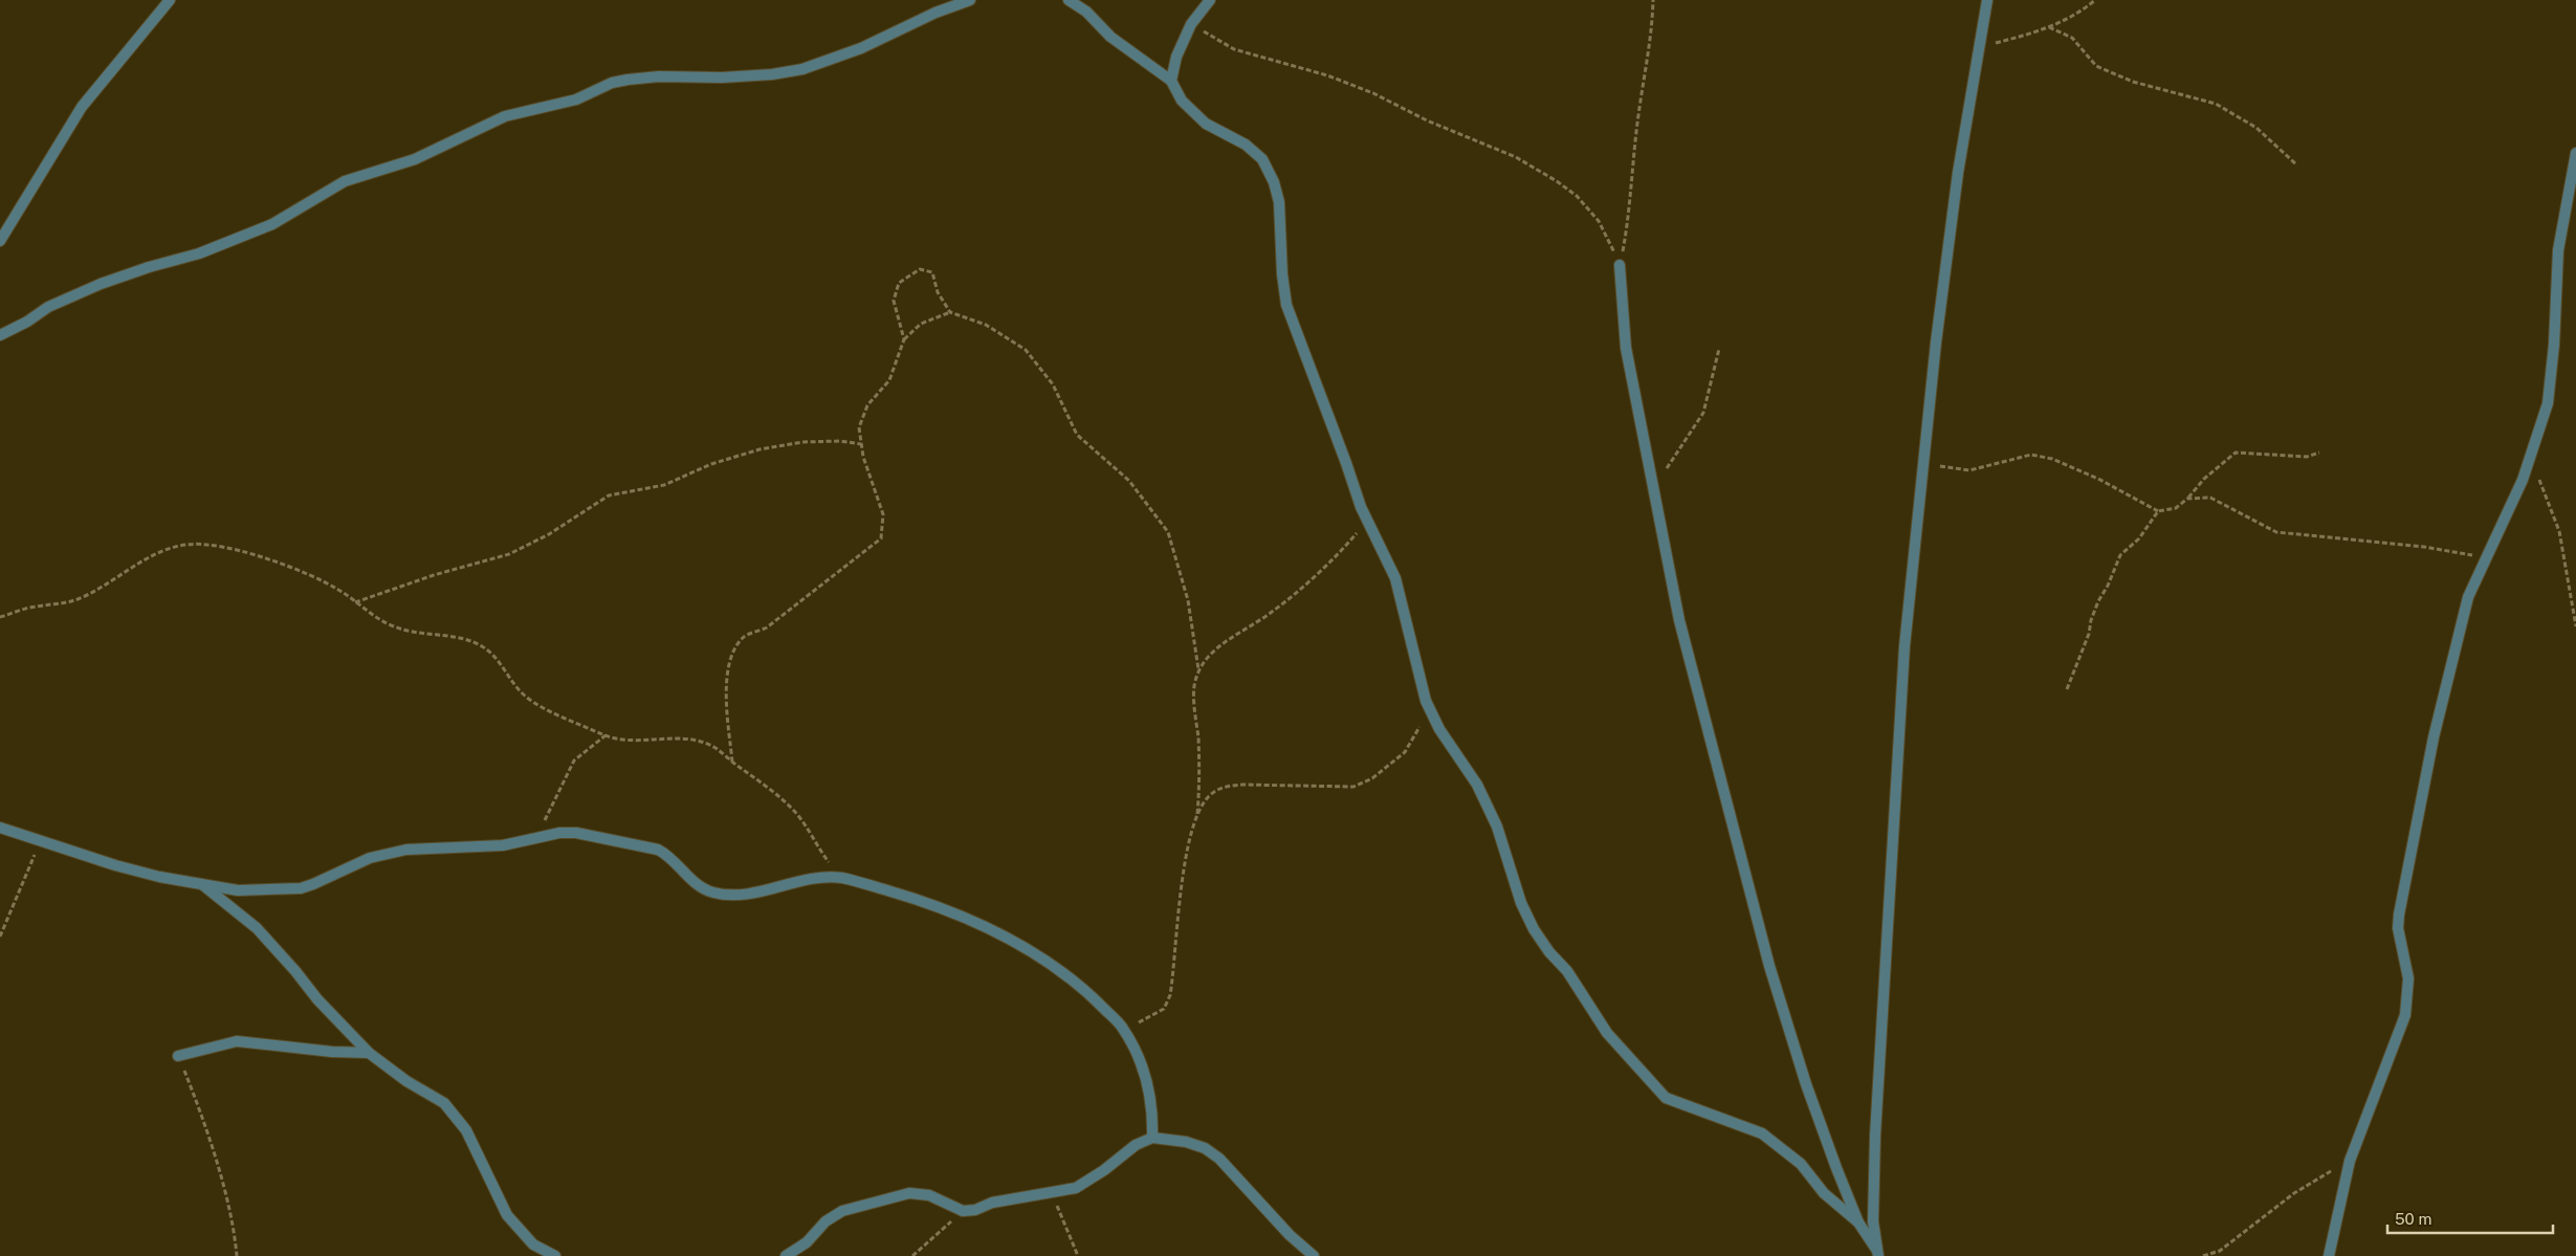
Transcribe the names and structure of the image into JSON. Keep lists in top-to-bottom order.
{
  "scale_bar": "50 m"
}
